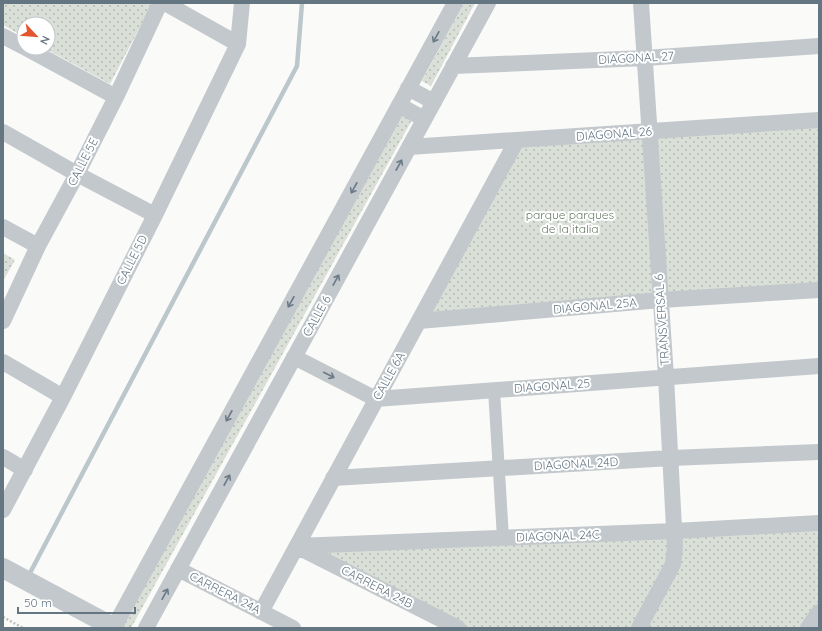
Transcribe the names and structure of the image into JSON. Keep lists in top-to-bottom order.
{
  "streets": {
    "street": [
      "DIAGONAL 27",
      "DIAGONAL 26",
      "CALLE 5E",
      "CALLE 5D",
      "DIAGONAL 25A",
      "CALLE 6",
      "TRANSVERSAL 6",
      "CALLE 6A",
      "DIAGONAL 25",
      "DIAGONAL 24D",
      "DIAGONAL 24C",
      "CARRERA 24B",
      "CARRERA 24A"
    ]
  },
  "crossings": [
    ["DIAGONAL 27", "CALLE 6"],
    ["DIAGONAL 27", "TRANSVERSAL 6"],
    ["DIAGONAL 26", "CALLE 6"],
    ["DIAGONAL 26", "TRANSVERSAL 6"],
    ["DIAGONAL 26", "CALLE 6A"],
    ["DIAGONAL 25A", "TRANSVERSAL 6"],
    ["DIAGONAL 25A", "CALLE 6A"],
    ["CALLE 6", "CARRERA 24A"],
    ["TRANSVERSAL 6", "DIAGONAL 25"],
    ["TRANSVERSAL 6", "DIAGONAL 24D"],
    ["TRANSVERSAL 6", "DIAGONAL 24C"],
    ["CALLE 6A", "DIAGONAL 25"],
    ["CALLE 6A", "DIAGONAL 24D"],
    ["CALLE 6A", "DIAGONAL 24C"],
    ["CALLE 6A", "CARRERA 24B"],
    ["CALLE 6A", "CARRERA 24A"],
    ["DIAGONAL 24C", "CARRERA 24B"]
  ],
  "parks": ["parque parques de la italia"],
  "scale_bar": "50 m",
  "north": "bottom right"
}
